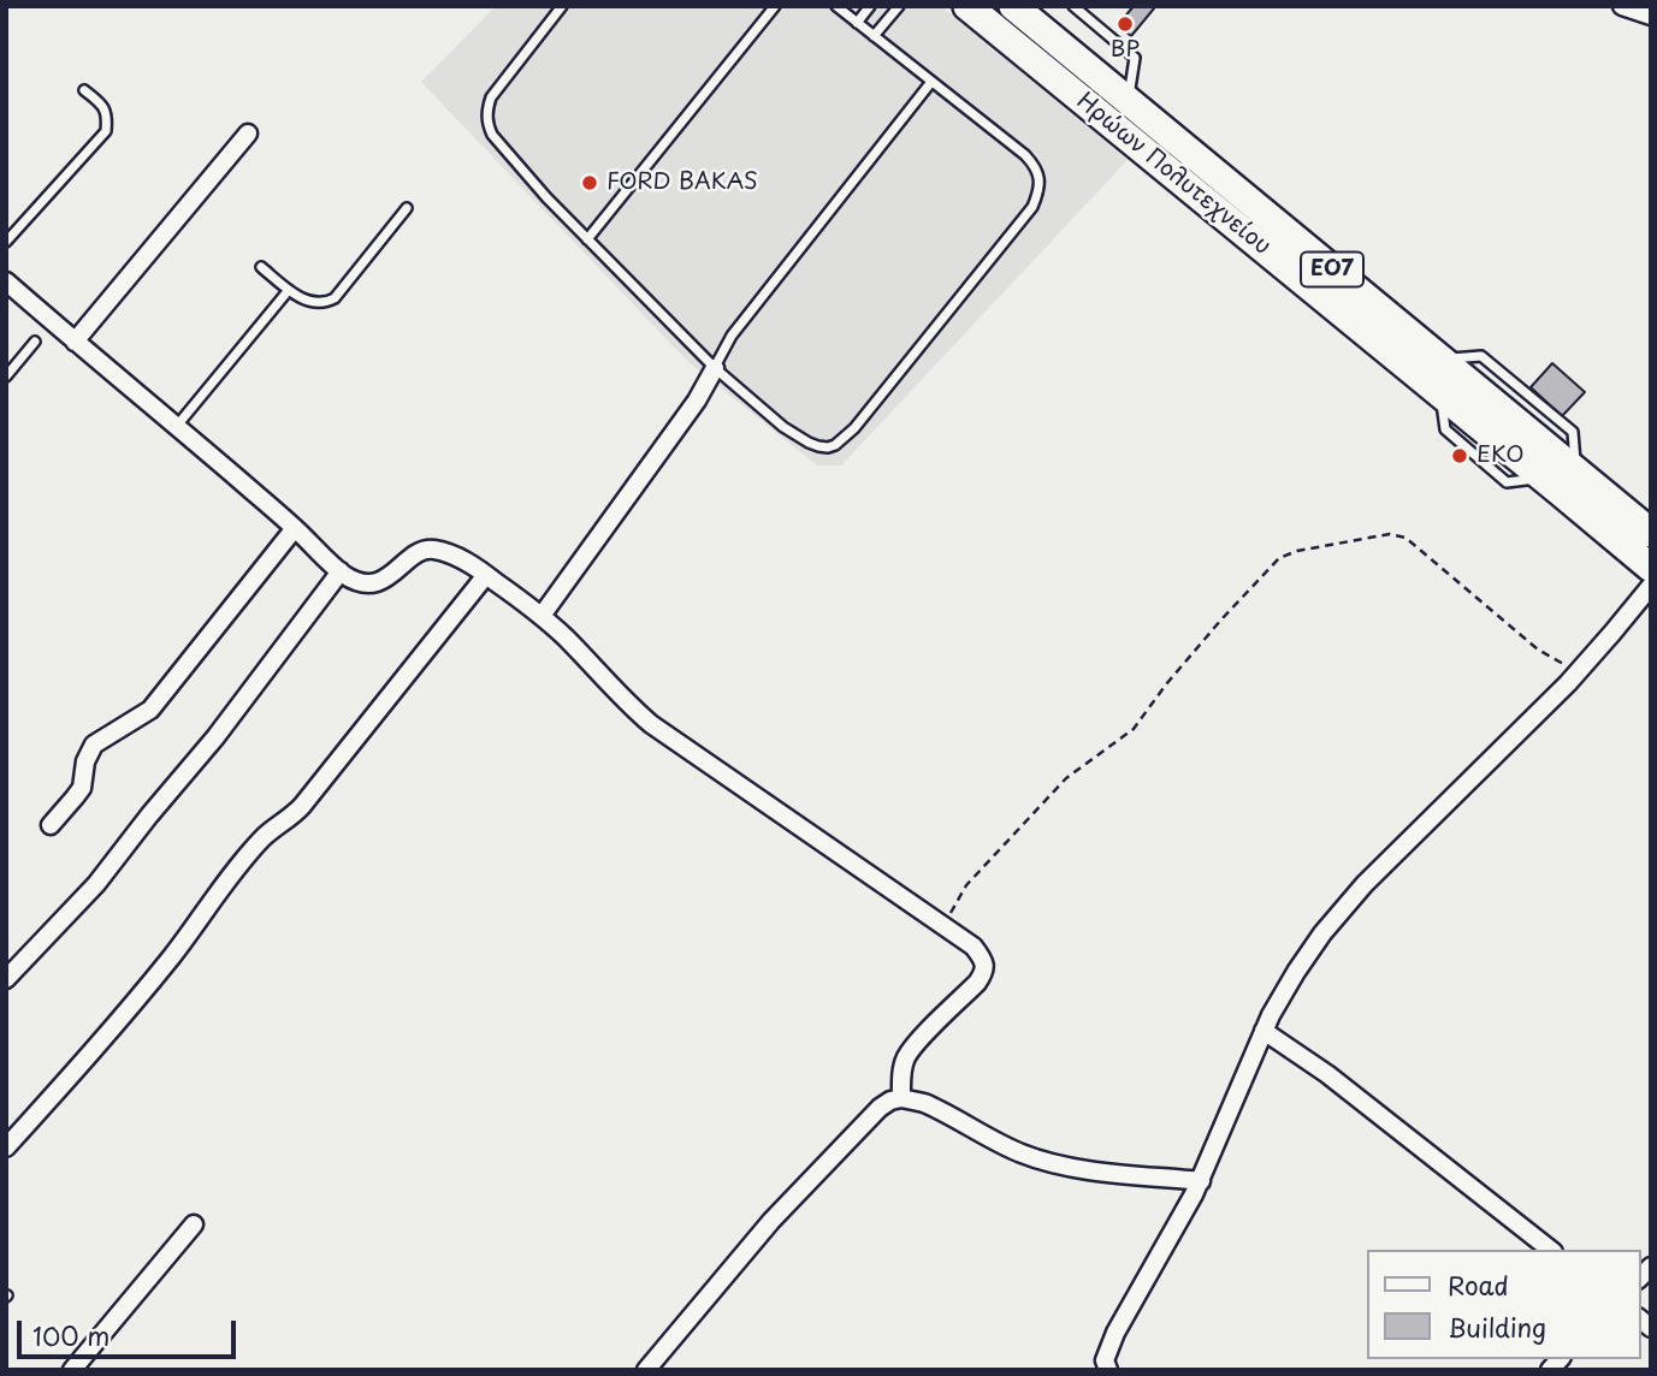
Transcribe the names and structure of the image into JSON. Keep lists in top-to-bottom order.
{
  "streets": {
    "main road": ["Ηρώων Πολυτεχνείου", "ΕΟ7"]
  },
  "places": ["BP", "FORD BAKAS", "EKO"],
  "legend": ["Road", "Building"],
  "scale_bar": "100 m"
}
